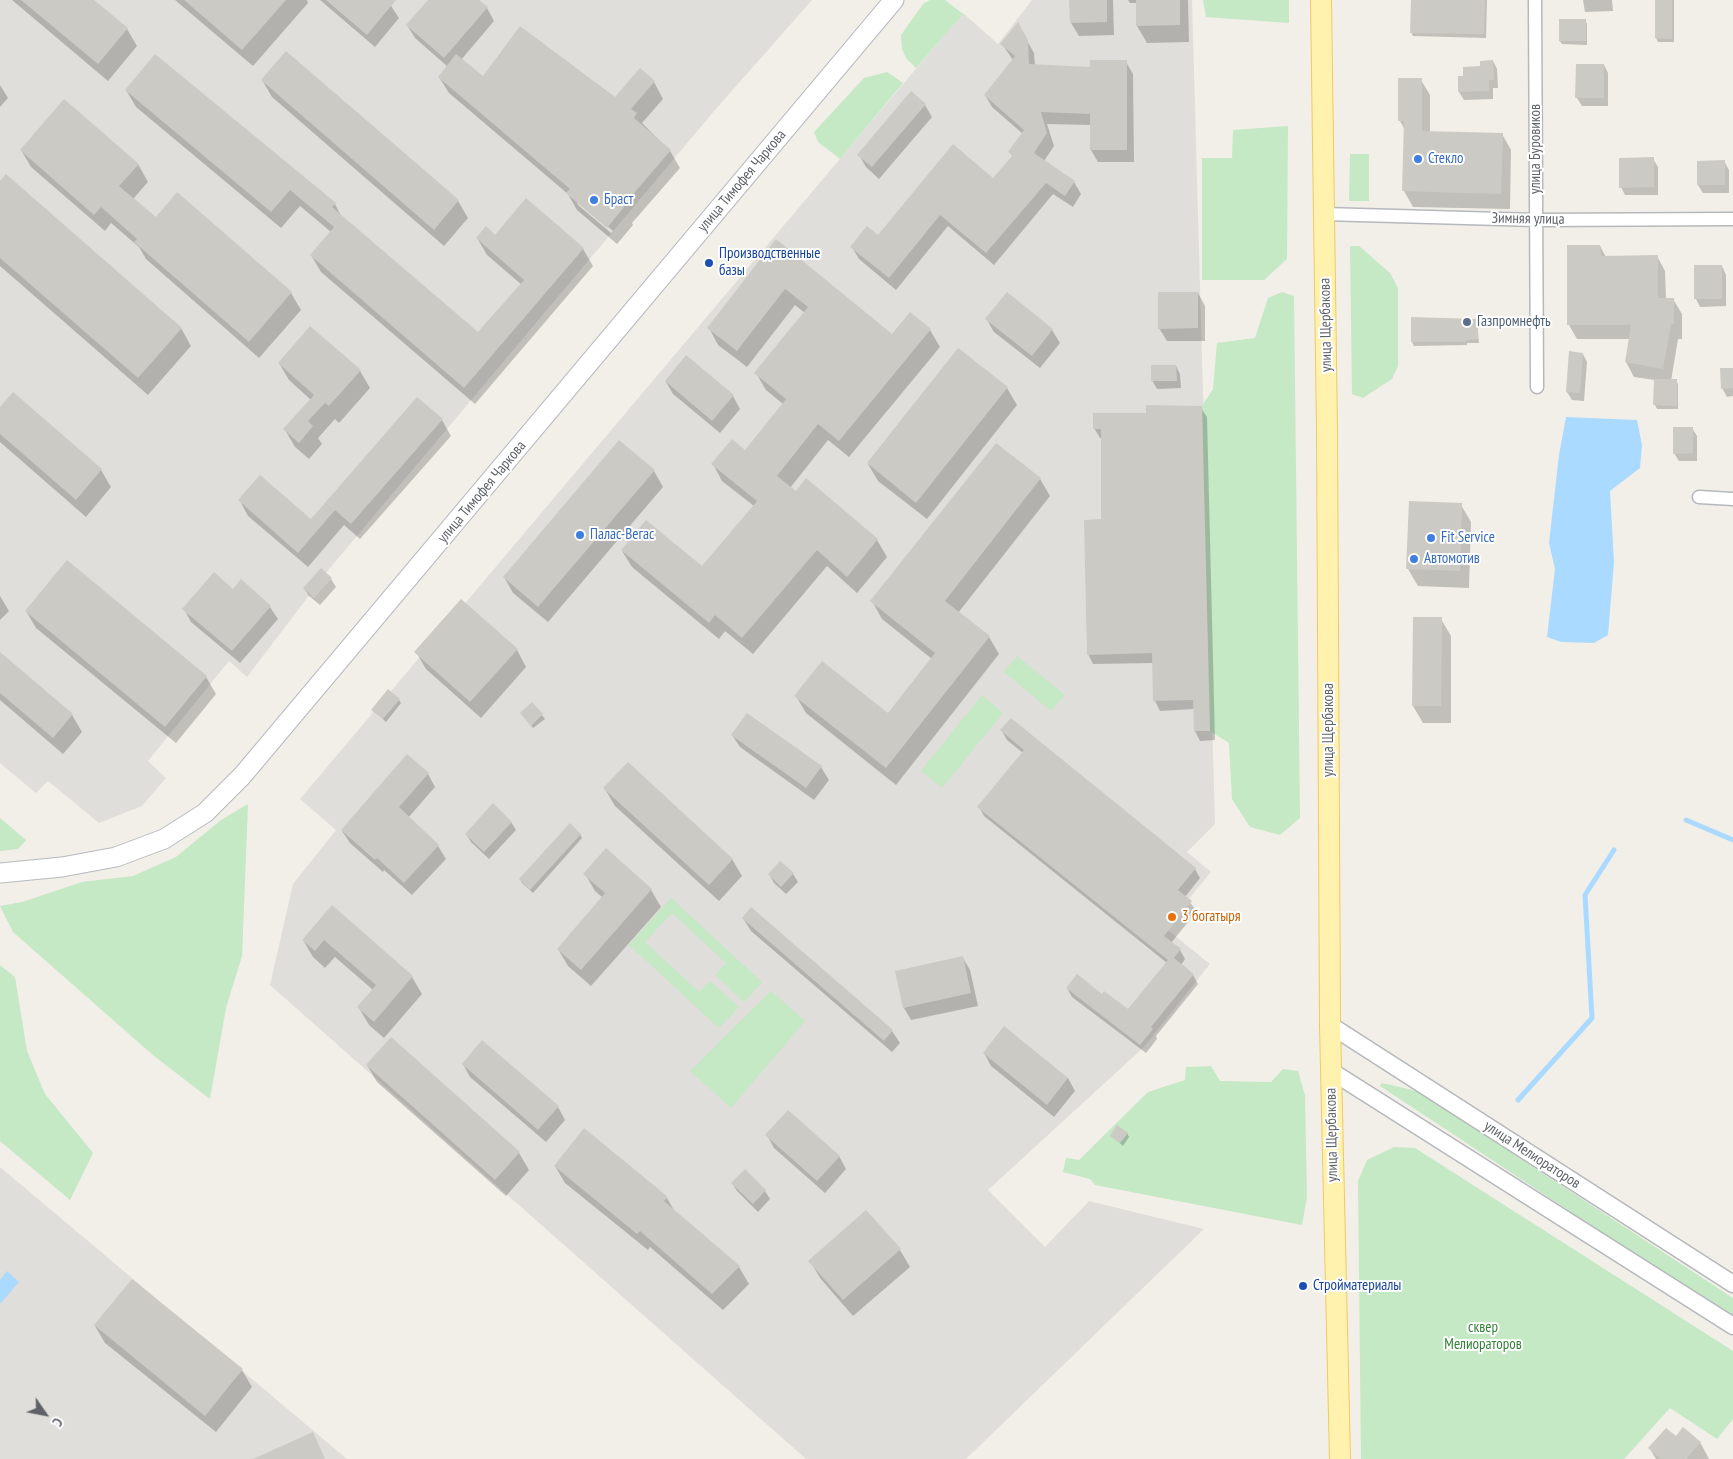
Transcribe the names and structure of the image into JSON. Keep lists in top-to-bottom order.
{
  "streets": {
    "main road": ["улица Тимофея Чаркова", "улица Щербакова"],
    "street": ["улица Буровиков", "Зимняя улица", "улица Мелиораторов"]
  },
  "crossings": [
    ["улица Буровиков", "Зимняя улица"],
    ["Зимняя улица", "улица Щербакова"],
    ["улица Щербакова", "улица Мелиораторов"]
  ],
  "parks": ["сквер Мелиораторов"],
  "places": [
    "Стекло",
    "Браст",
    "Производственные базы",
    "Газпромнефть",
    "Палас-Вегас",
    "Fit Service",
    "Автомотив",
    "3 богатыря",
    "Стройматериалы"
  ],
  "north": "bottom right"
}
